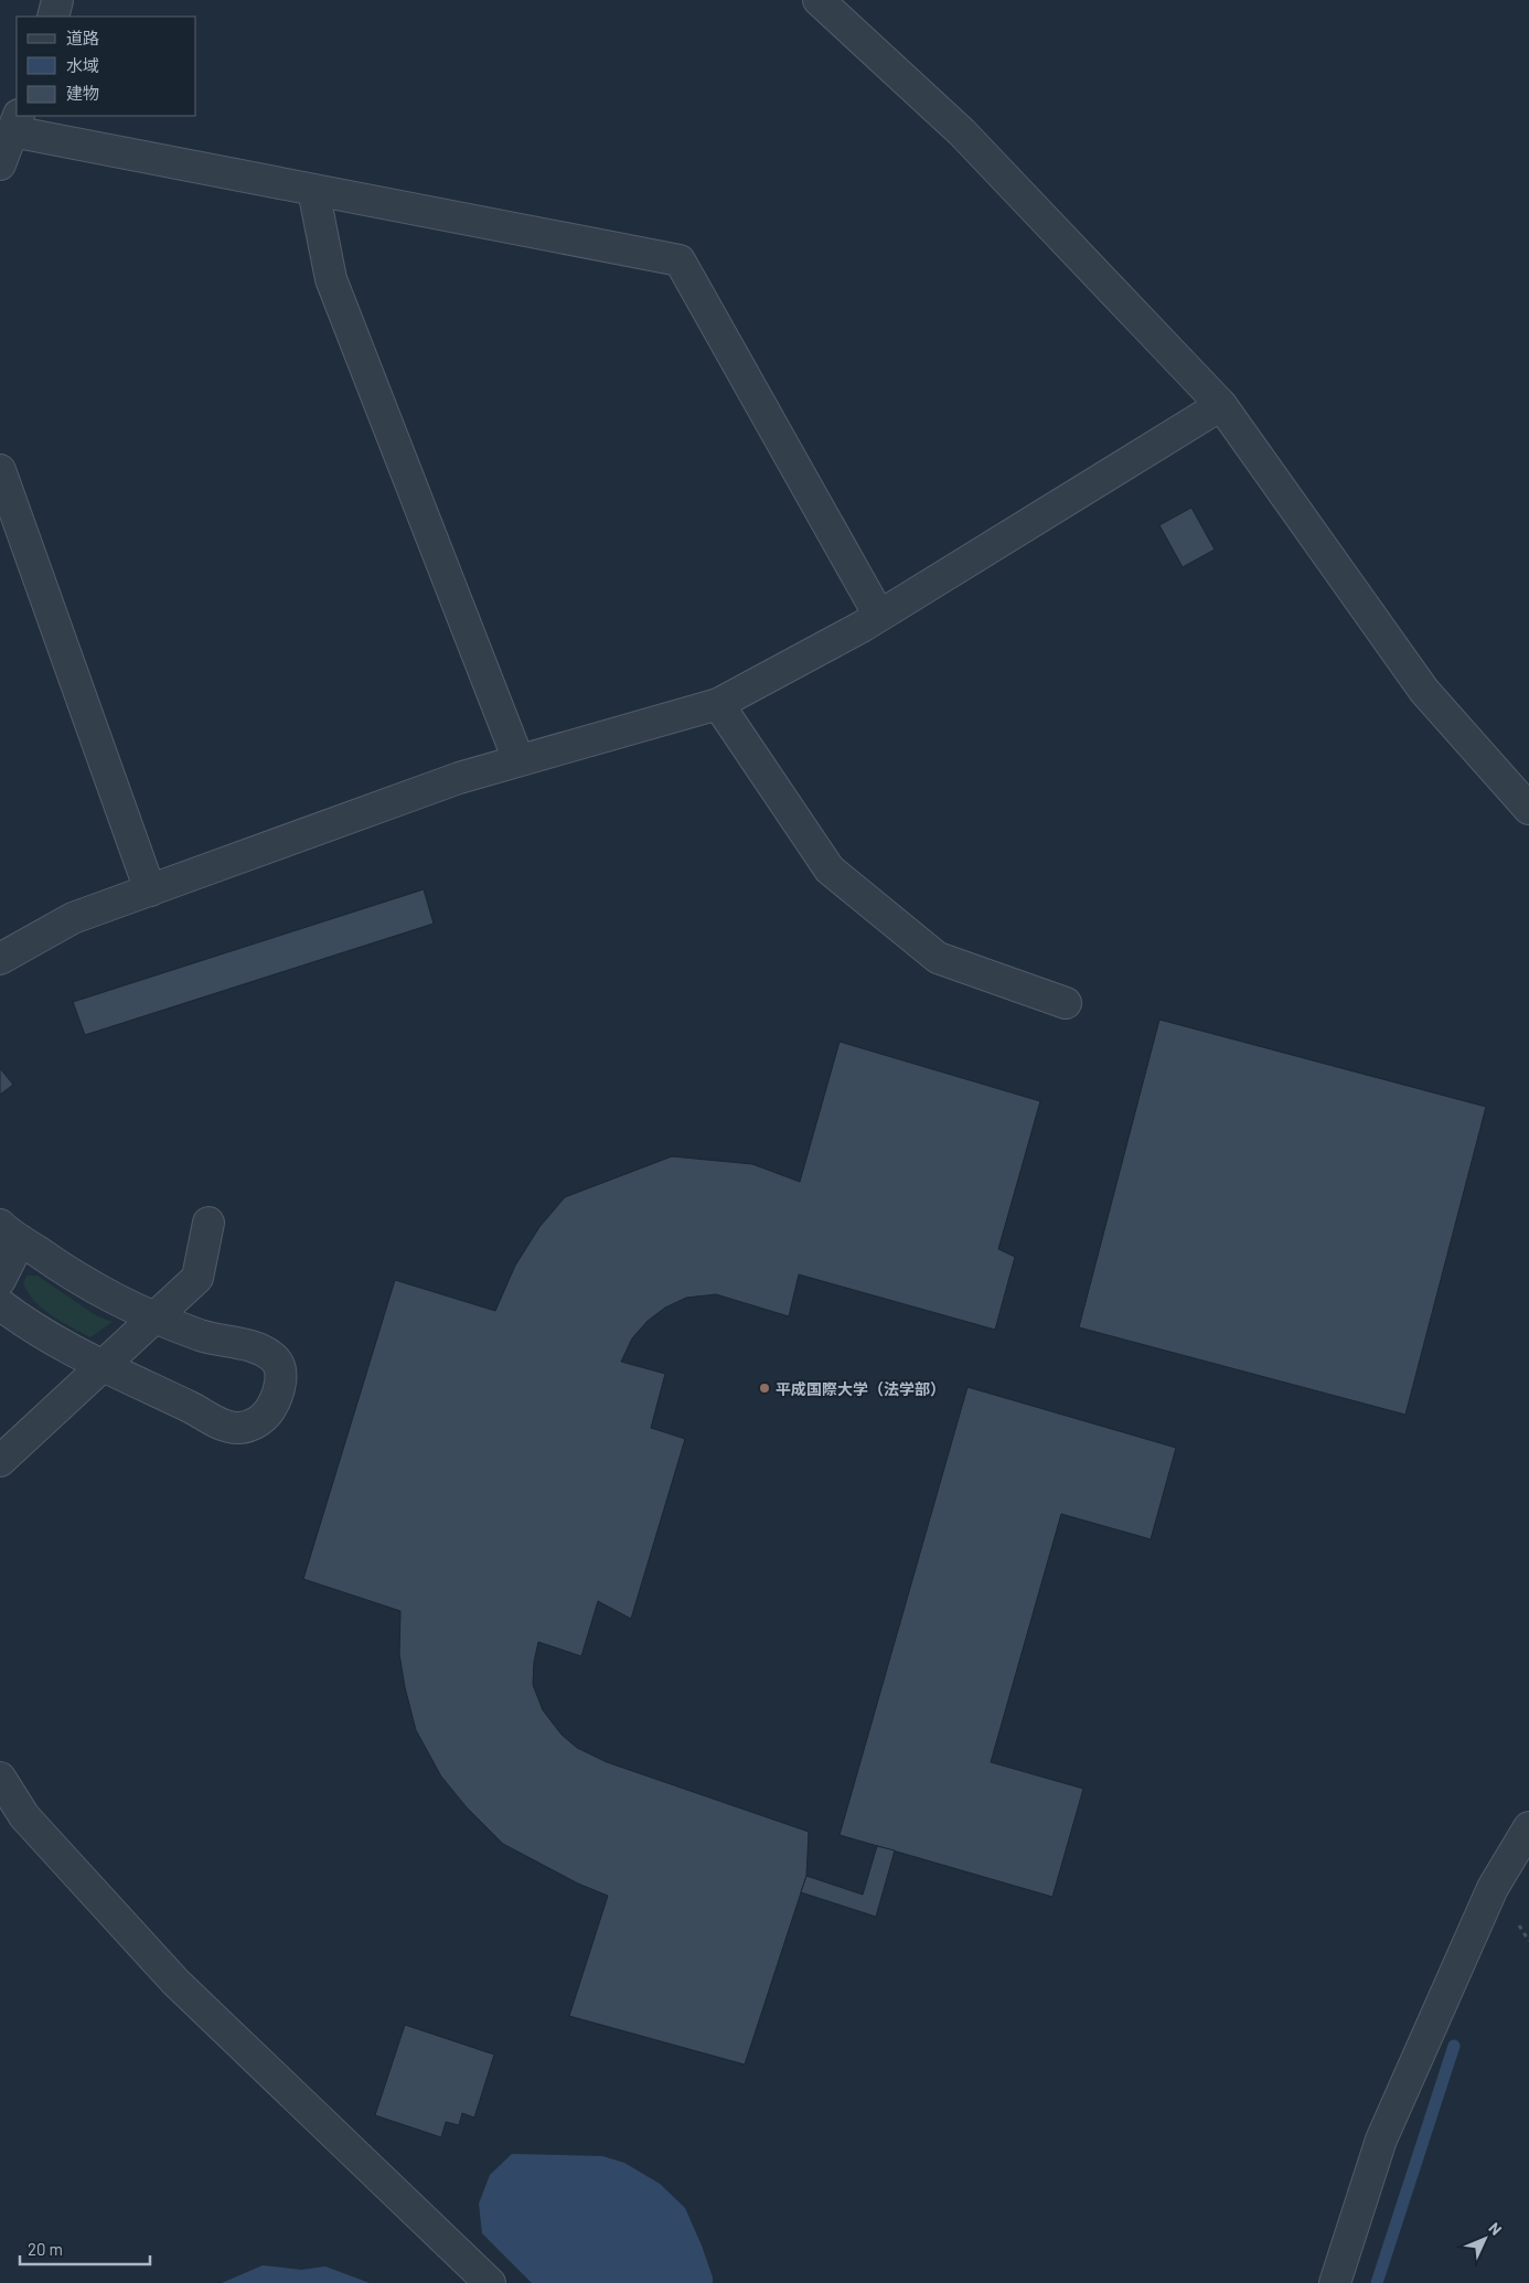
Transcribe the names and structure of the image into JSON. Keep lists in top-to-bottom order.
{
  "places": ["平成国際大学（法学部）"],
  "legend": ["道路", "水域", "建物"],
  "scale_bar": "20 m",
  "north": "top right"
}
